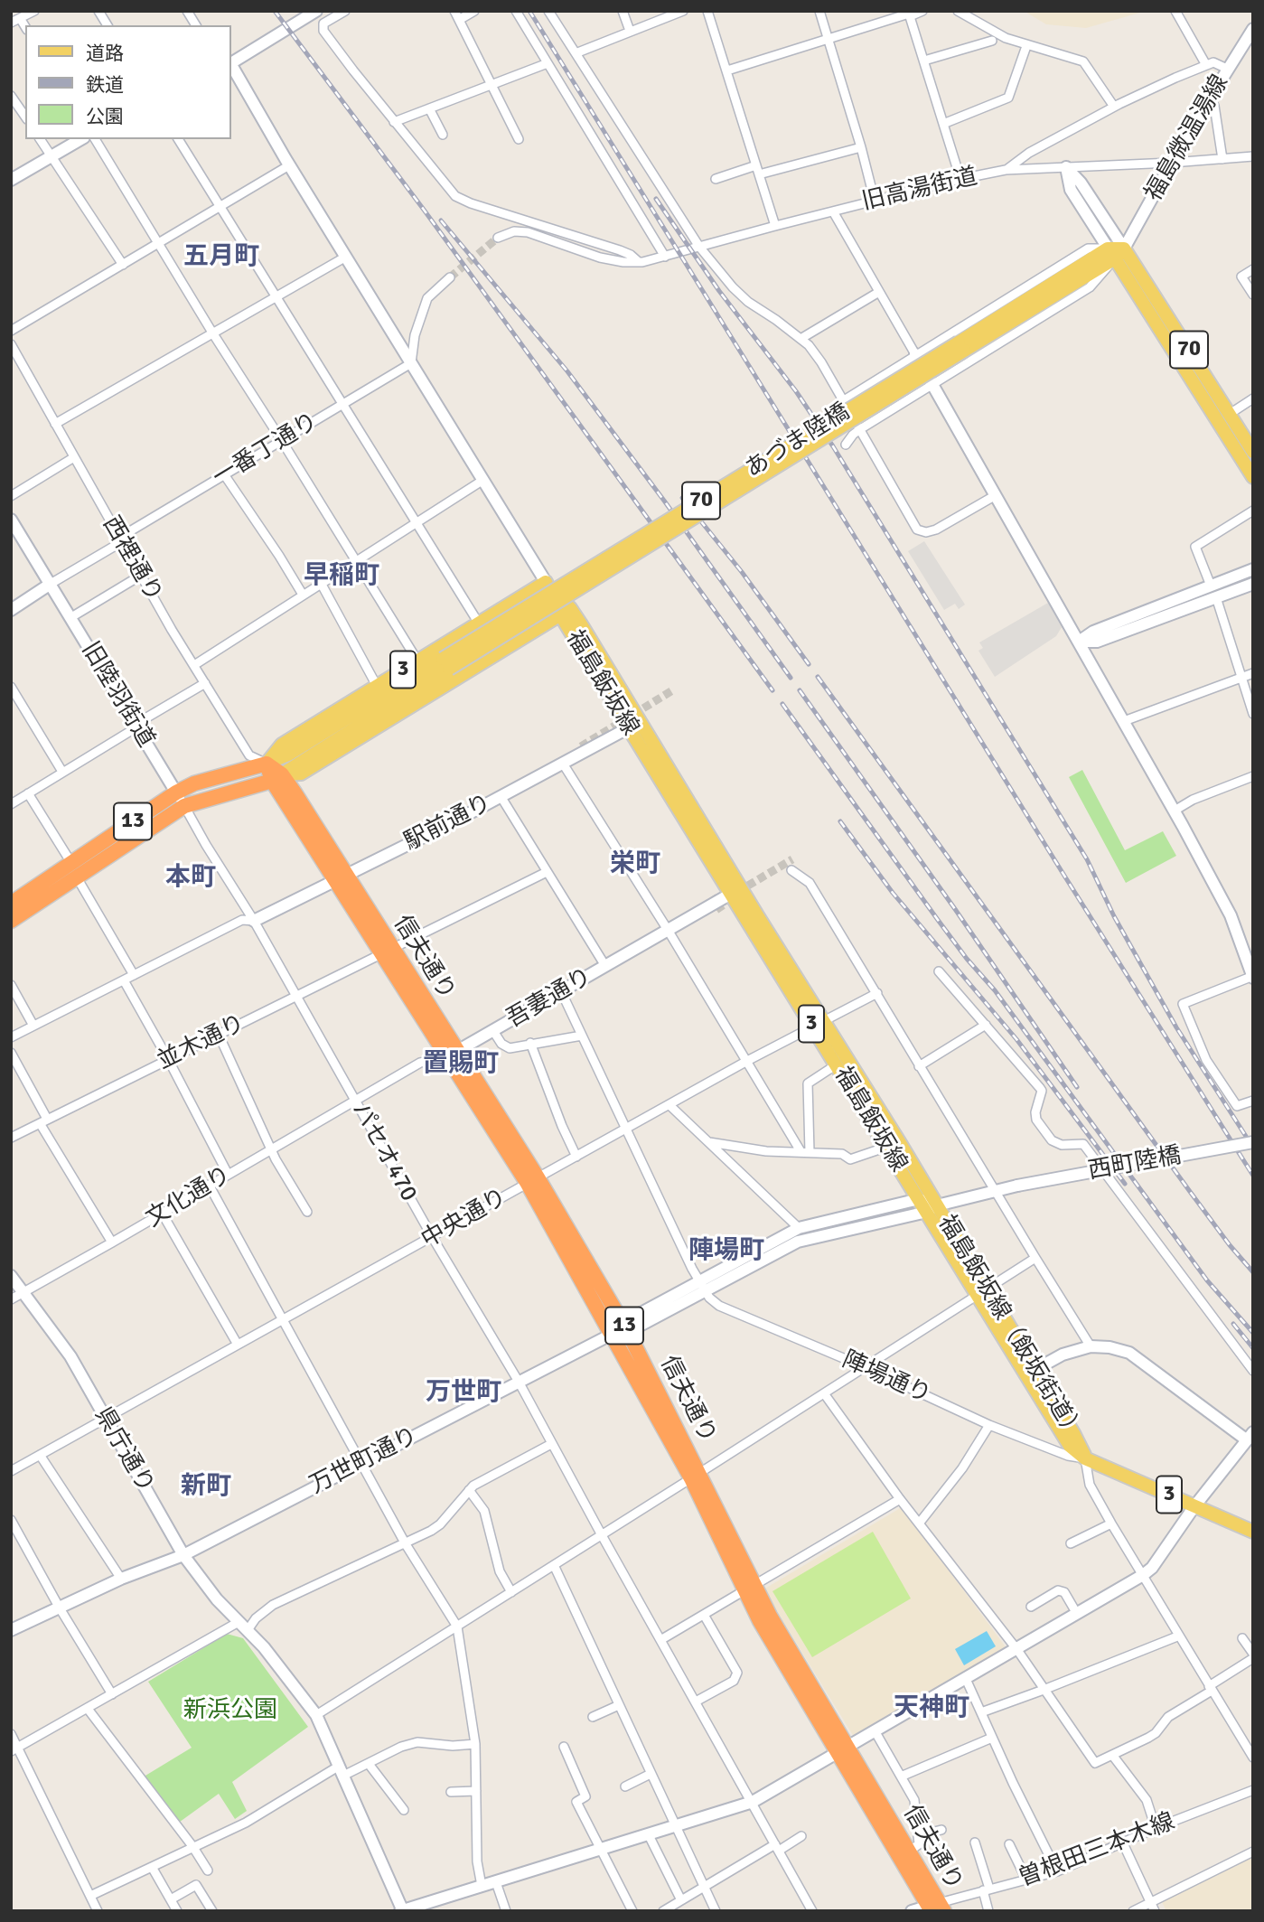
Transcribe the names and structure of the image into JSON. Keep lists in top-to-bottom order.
{
  "streets": {
    "highway": ["13", "信夫通り"],
    "main road": [
      "70",
      "あづま陸橋",
      "3",
      "福島飯坂線",
      "福島飯坂線（飯坂街道）"
    ],
    "street": [
      "福島微温湯線",
      "旧高湯街道",
      "一番丁通り",
      "西裡通り",
      "旧陸羽街道",
      "駅前通り",
      "吾妻通り",
      "並木通り",
      "パセオ470",
      "西町陸橋",
      "文化通り",
      "中央通り",
      "陣場通り",
      "県庁通り",
      "万世町通り",
      "曽根田三本木線"
    ]
  },
  "crossings": [
    ["福島微温湯線", "旧高湯街道"],
    ["福島微温湯線", "70"],
    ["福島微温湯線", "あづま陸橋"],
    ["70", "あづま陸橋"],
    ["70", "西裡通り"],
    ["70", "3"],
    ["70", "福島飯坂線"],
    ["70", "13"],
    ["70", "信夫通り"],
    ["一番丁通り", "西裡通り"],
    ["一番丁通り", "旧陸羽街道"],
    ["西裡通り", "3"],
    ["西裡通り", "13"],
    ["西裡通り", "信夫通り"],
    ["3", "福島飯坂線"],
    ["3", "13"],
    ["3", "信夫通り"],
    ["福島飯坂線", "13"],
    ["福島飯坂線", "駅前通り"],
    ["福島飯坂線", "信夫通り"],
    ["福島飯坂線", "吾妻通り"],
    ["福島飯坂線", "西町陸橋"],
    ["福島飯坂線", "中央通り"],
    ["福島飯坂線", "福島飯坂線（飯坂街道）"],
    ["旧陸羽街道", "13"],
    ["旧陸羽街道", "パセオ470"],
    ["13", "信夫通り"],
    ["13", "パセオ470"],
    ["駅前通り", "信夫通り"],
    ["駅前通り", "パセオ470"],
    ["信夫通り", "吾妻通り"],
    ["信夫通り", "並木通り"],
    ["信夫通り", "中央通り"],
    ["信夫通り", "万世町通り"],
    ["信夫通り", "曽根田三本木線"],
    ["吾妻通り", "パセオ470"],
    ["吾妻通り", "文化通り"],
    ["並木通り", "パセオ470"],
    ["パセオ470", "文化通り"],
    ["パセオ470", "中央通り"],
    ["パセオ470", "万世町通り"],
    ["西町陸橋", "福島飯坂線（飯坂街道）"],
    ["西町陸橋", "陣場通り"],
    ["西町陸橋", "万世町通り"],
    ["文化通り", "県庁通り"],
    ["中央通り", "県庁通り"],
    ["福島飯坂線（飯坂街道）", "陣場通り"],
    ["陣場通り", "万世町通り"],
    ["県庁通り", "万世町通り"]
  ],
  "districts": [
    "五月町",
    "早稲町",
    "栄町",
    "本町",
    "置賜町",
    "陣場町",
    "万世町",
    "新町",
    "天神町"
  ],
  "parks": ["新浜公園"],
  "legend": ["道路", "鉄道", "公園"]
}
